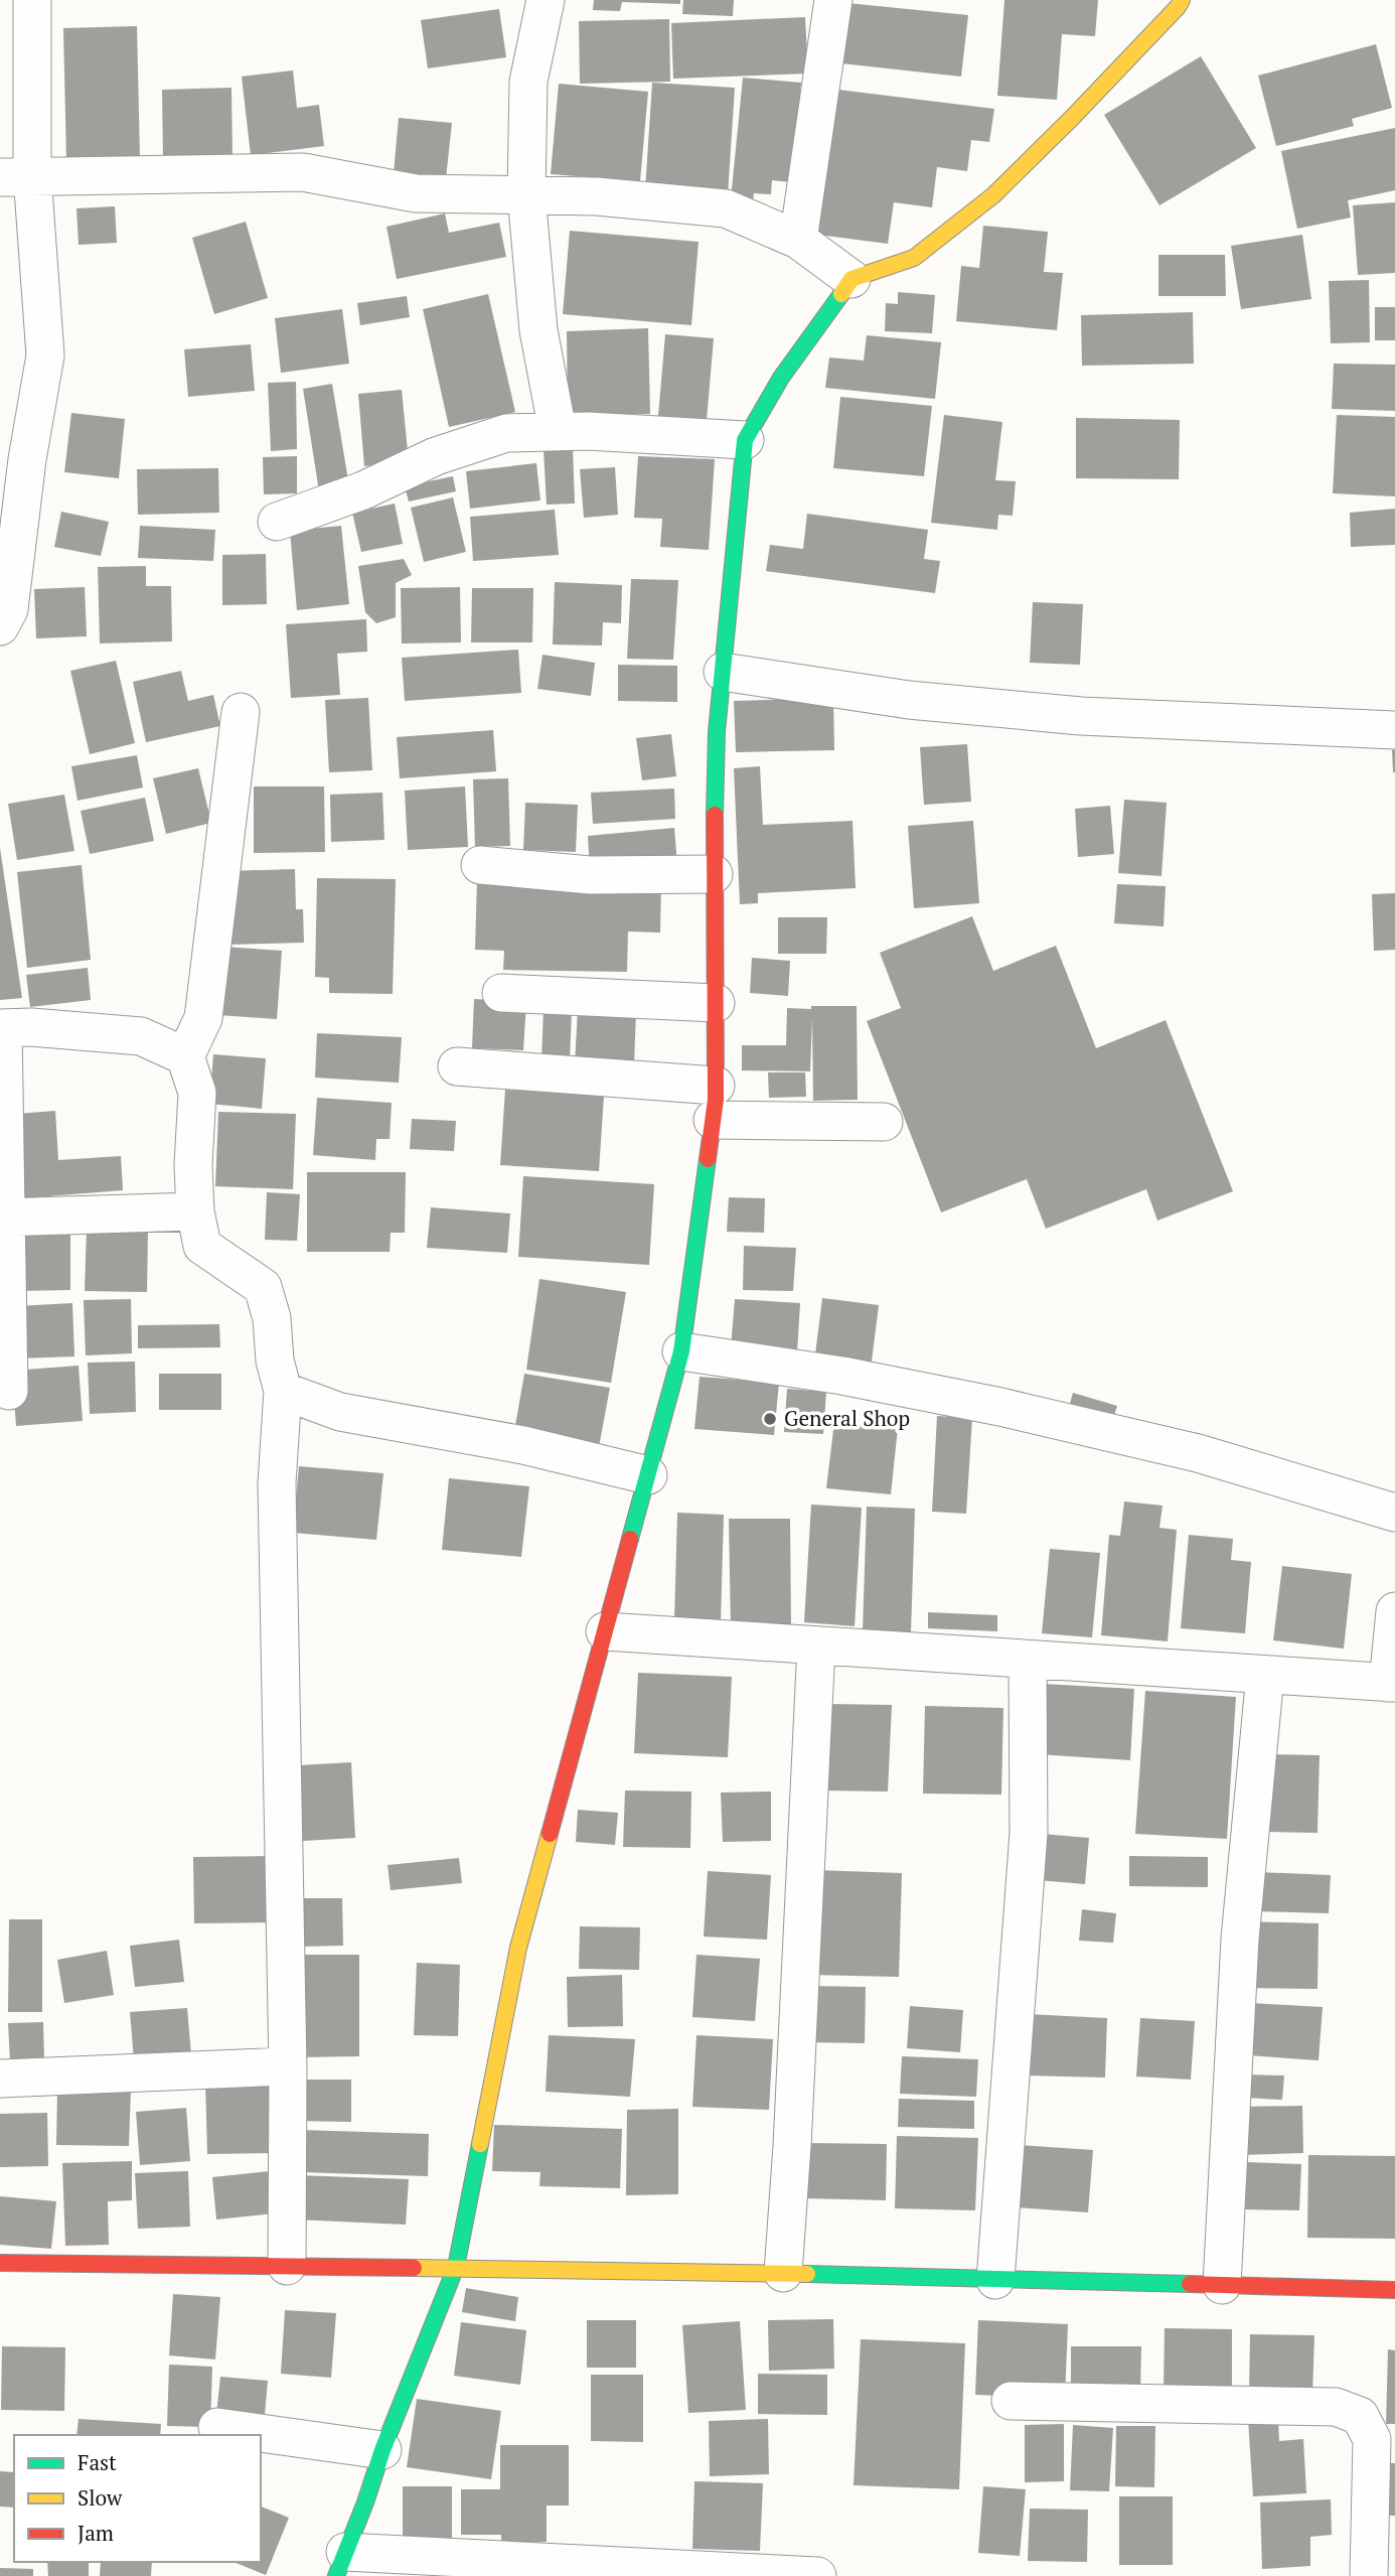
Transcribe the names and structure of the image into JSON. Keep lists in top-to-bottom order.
{
  "places": ["General Shop"],
  "legend": ["Fast", "Slow", "Jam"]
}
